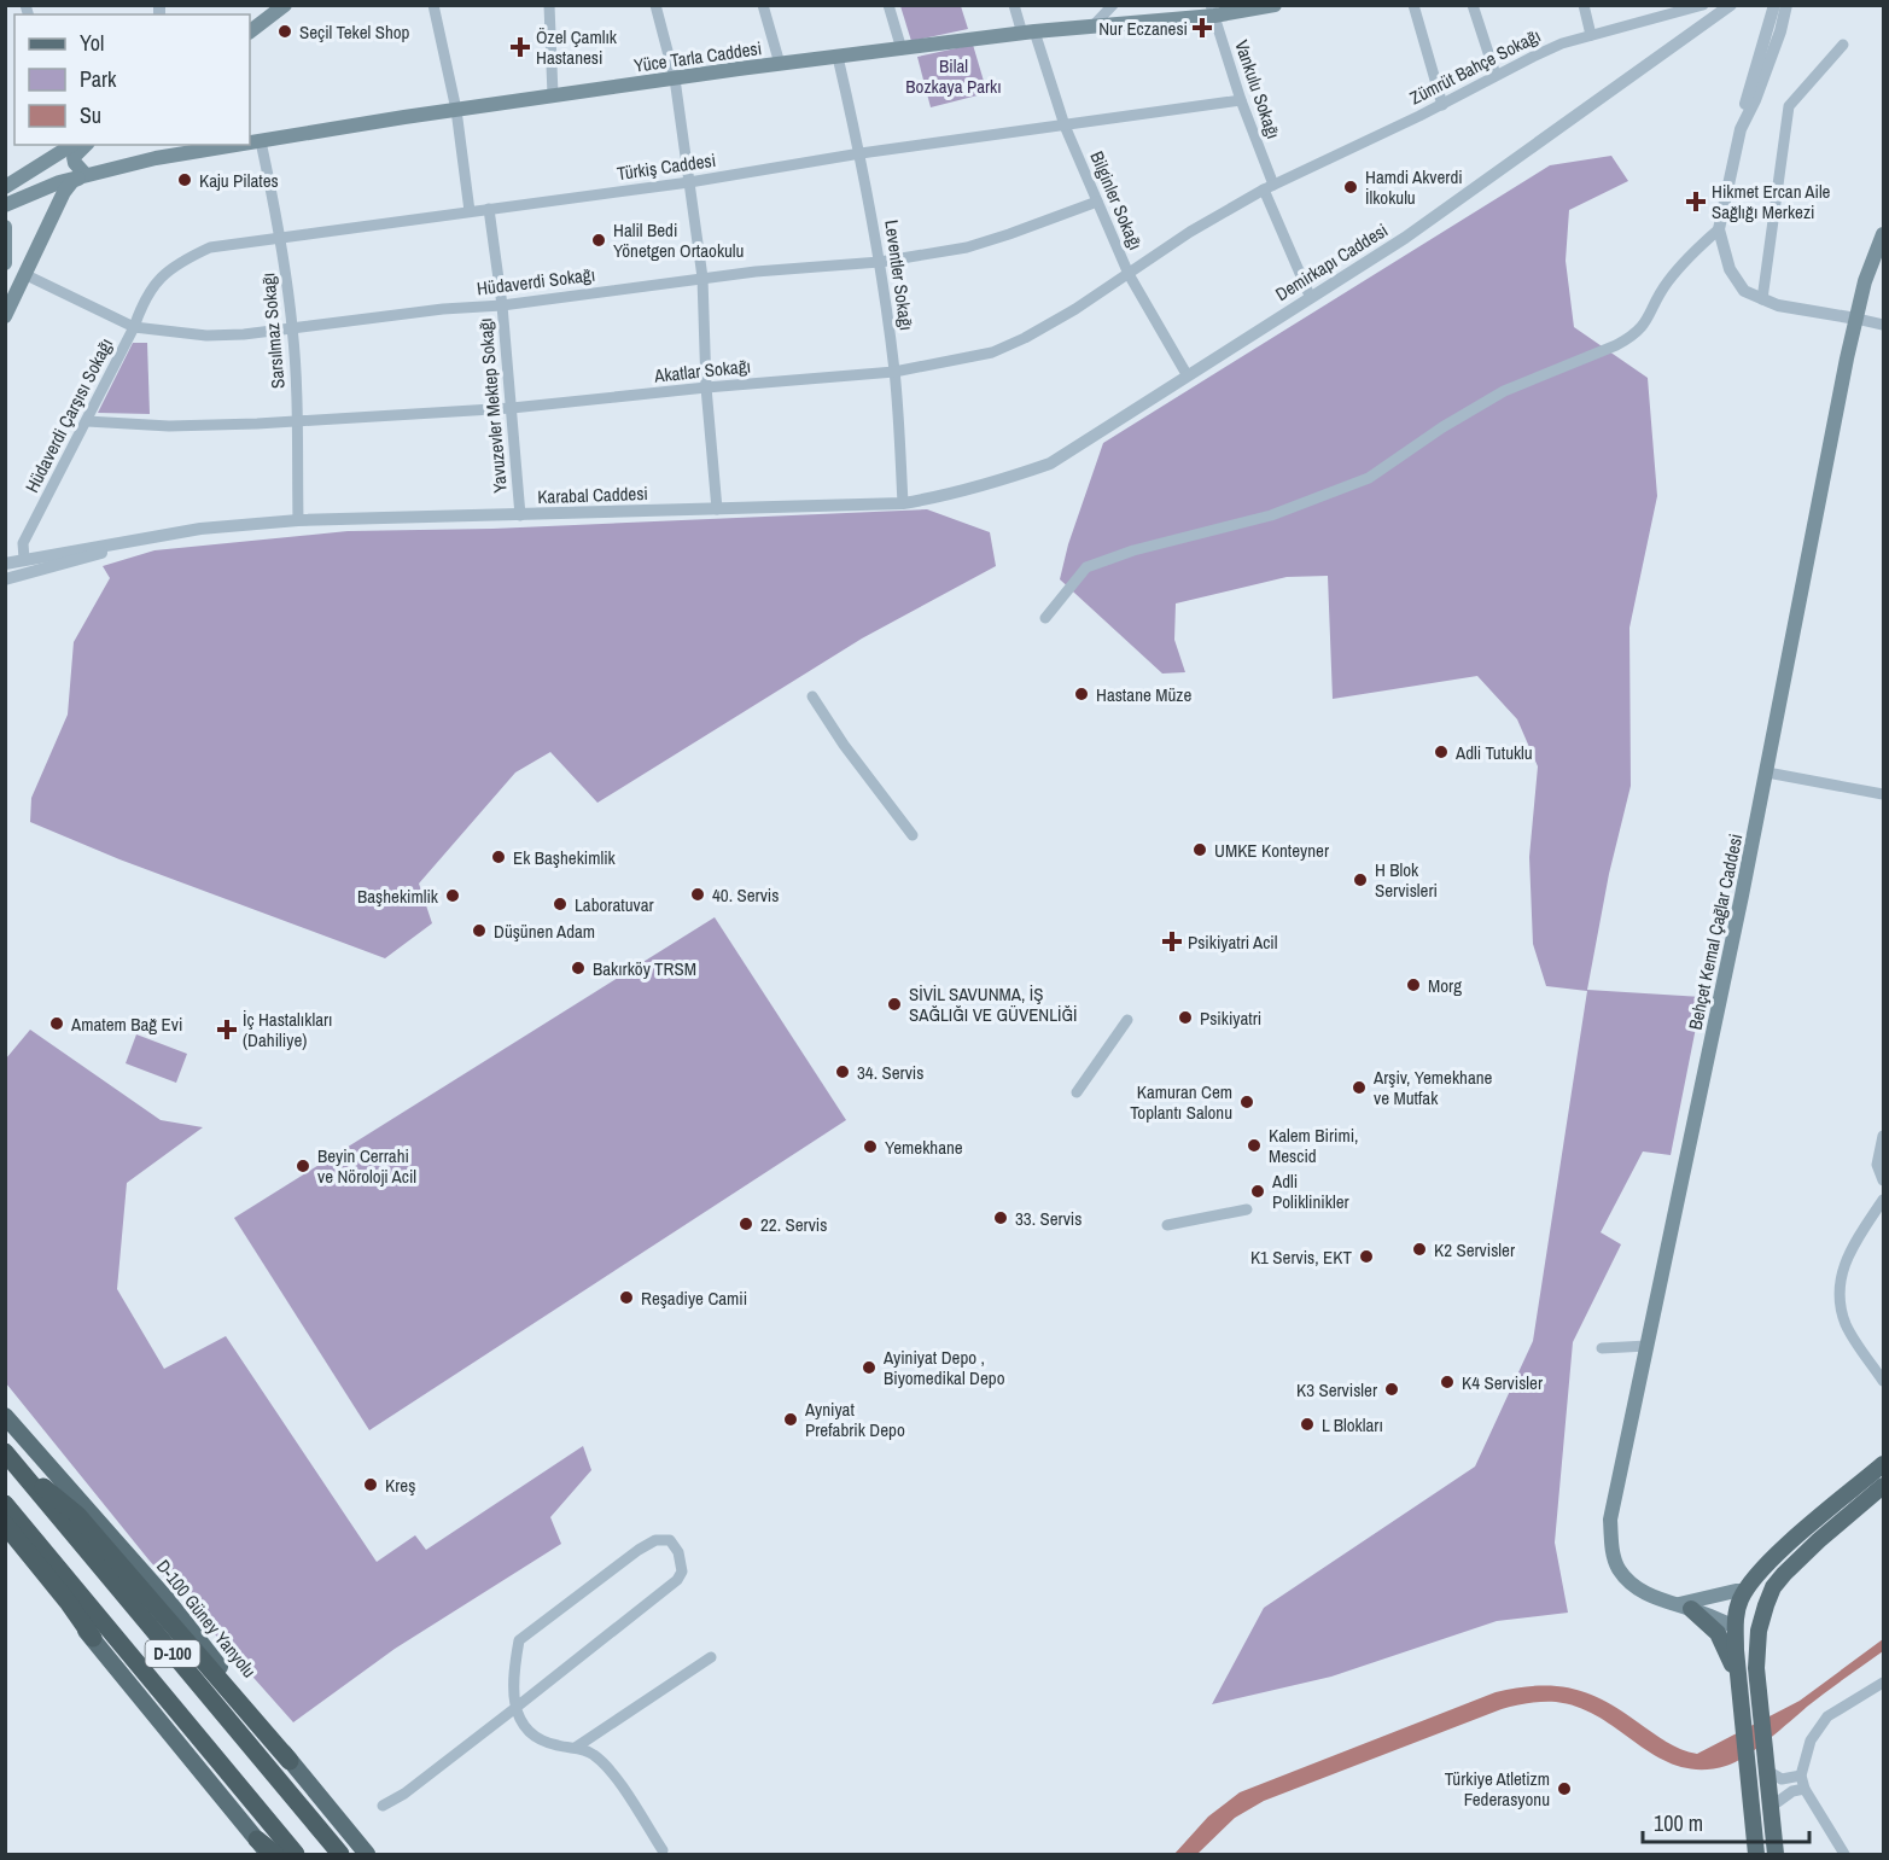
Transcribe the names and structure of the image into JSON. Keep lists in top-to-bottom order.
{
  "streets": {
    "highway": ["D-100"],
    "main road": ["Yüce Tarla Caddesi", "Behçet Kemal Çağlar Caddesi", "D-100 Güney Yanyolu"],
    "street": [
      "Zümrüt Bahçe Sokağı",
      "Vankulu Sokağı",
      "Türkiş Caddesi",
      "Bilginler Sokağı",
      "Demirkapı Caddesi",
      "Leventler Sokağı",
      "Hüdaverdi Sokağı",
      "Sarsılmaz Sokağı",
      "Akatlar Sokağı",
      "Yavuzevler Mektep Sokağı",
      "Hüdaverdi Çarşısı Sokağı",
      "Karabal Caddesi"
    ]
  },
  "crossings": [
    ["Yüce Tarla Caddesi", "Vankulu Sokağı"],
    ["Yüce Tarla Caddesi", "Bilginler Sokağı"],
    ["Yüce Tarla Caddesi", "Leventler Sokağı"],
    ["Yüce Tarla Caddesi", "Sarsılmaz Sokağı"],
    ["Zümrüt Bahçe Sokağı", "Vankulu Sokağı"],
    ["Zümrüt Bahçe Sokağı", "Akatlar Sokağı"],
    ["Vankulu Sokağı", "Türkiş Caddesi"],
    ["Vankulu Sokağı", "Demirkapı Caddesi"],
    ["Vankulu Sokağı", "Akatlar Sokağı"],
    ["Türkiş Caddesi", "Bilginler Sokağı"],
    ["Türkiş Caddesi", "Leventler Sokağı"],
    ["Türkiş Caddesi", "Hüdaverdi Sokağı"],
    ["Türkiş Caddesi", "Sarsılmaz Sokağı"],
    ["Türkiş Caddesi", "Yavuzevler Mektep Sokağı"],
    ["Türkiş Caddesi", "Hüdaverdi Çarşısı Sokağı"],
    ["Bilginler Sokağı", "Demirkapı Caddesi"],
    ["Bilginler Sokağı", "Hüdaverdi Sokağı"],
    ["Bilginler Sokağı", "Akatlar Sokağı"],
    ["Demirkapı Caddesi", "Karabal Caddesi"],
    ["Leventler Sokağı", "Hüdaverdi Sokağı"],
    ["Leventler Sokağı", "Akatlar Sokağı"],
    ["Leventler Sokağı", "Karabal Caddesi"],
    ["Hüdaverdi Sokağı", "Sarsılmaz Sokağı"],
    ["Hüdaverdi Sokağı", "Yavuzevler Mektep Sokağı"],
    ["Hüdaverdi Sokağı", "Hüdaverdi Çarşısı Sokağı"],
    ["Sarsılmaz Sokağı", "Akatlar Sokağı"],
    ["Sarsılmaz Sokağı", "Karabal Caddesi"],
    ["Akatlar Sokağı", "Yavuzevler Mektep Sokağı"],
    ["Akatlar Sokağı", "Hüdaverdi Çarşısı Sokağı"],
    ["Yavuzevler Mektep Sokağı", "Karabal Caddesi"],
    ["Hüdaverdi Çarşısı Sokağı", "Karabal Caddesi"]
  ],
  "parks": ["Bilal Bozkaya Parkı"],
  "places": {
    "health": [
      "Nur Eczanesi",
      "Özel Çamlık Hastanesi",
      "Hikmet Ercan Aile Sağlığı Merkezi",
      "Psikiyatri Acil",
      "İç Hastalıkları (Dahiliye)"
    ],
    "other": [
      "Seçil Tekel Shop",
      "Kaju Pilates",
      "Hamdi Akverdi İlkokulu",
      "Halil Bedi Yönetgen Ortaokulu",
      "Hastane Müze",
      "Adli Tutuklu",
      "UMKE Konteyner",
      "Ek Başhekimlik",
      "H Blok Servisleri",
      "40. Servis",
      "Başhekimlik",
      "Laboratuvar",
      "Düşünen Adam",
      "Bakırköy TRSM",
      "Morg",
      "SİVİL SAVUNMA, İŞ SAĞLIĞI VE GÜVENLİĞİ",
      "Psikiyatri",
      "Amatem Bağ Evi",
      "34. Servis",
      "Arşiv, Yemekhane ve Mutfak",
      "Kamuran Cem Toplantı Salonu",
      "Kalem Birimi, Mescid",
      "Yemekhane",
      "Beyin Cerrahi ve Nöroloji Acil",
      "Adli Poliklinikler",
      "33. Servis",
      "22. Servis",
      "K2 Servisler",
      "K1 Servis, EKT",
      "Reşadiye Camii",
      "Ayiniyat Depo , Biyomedikal Depo",
      "K4 Servisler",
      "K3 Servisler",
      "Ayniyat Prefabrik Depo",
      "L Blokları",
      "Kreş",
      "Türkiye Atletizm Federasyonu"
    ]
  },
  "legend": ["Yol", "Park", "Su"],
  "scale_bar": "100 m"
}
